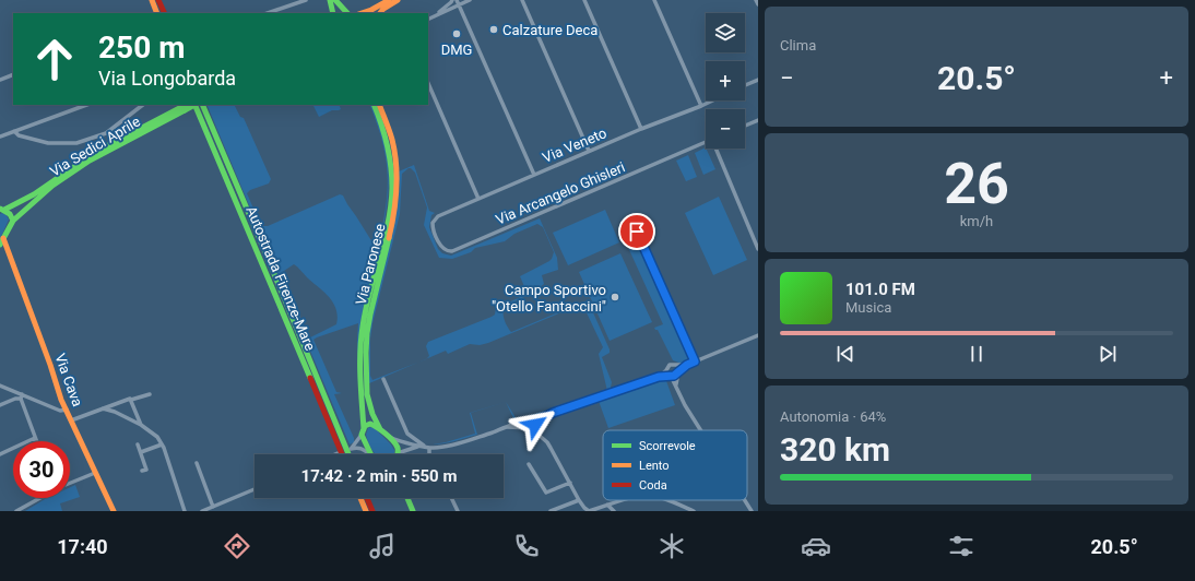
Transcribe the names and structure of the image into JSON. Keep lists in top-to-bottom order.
{
  "streets": {
    "main road": [
      "Via Sedici Aprile",
      "Via Paronese",
      "Autostrada Firenze-Mare",
      "Via Cava"
    ],
    "street": ["Via Veneto", "Via Arcangelo Ghisleri"]
  },
  "crossings": [
    ["Via Veneto", "Via Arcangelo Ghisleri"],
    ["Via Sedici Aprile", "Via Cava"]
  ],
  "places": ["Calzature Deca", "DMG", "Campo Sportivo \"Otello Fantaccini\""],
  "legend": ["Scorrevole", "Lento", "Coda"],
  "page": {
    "tile": [
      "Clima",
      ["26", "km/h"],
      ["Autonomia · 64%", "320 km"]
    ],
    "map_buttons": ["+", "−"],
    "turn": ["250 m", "Via Longobarda"],
    "heat": ["−", "20.5°", "+"],
    "song": ["101.0 FM", "Musica"],
    "limit": "30",
    "trip": "17:42 · 2 min · 550 m",
    "tabs": ["17:40", "20.5°"]
  }
}
